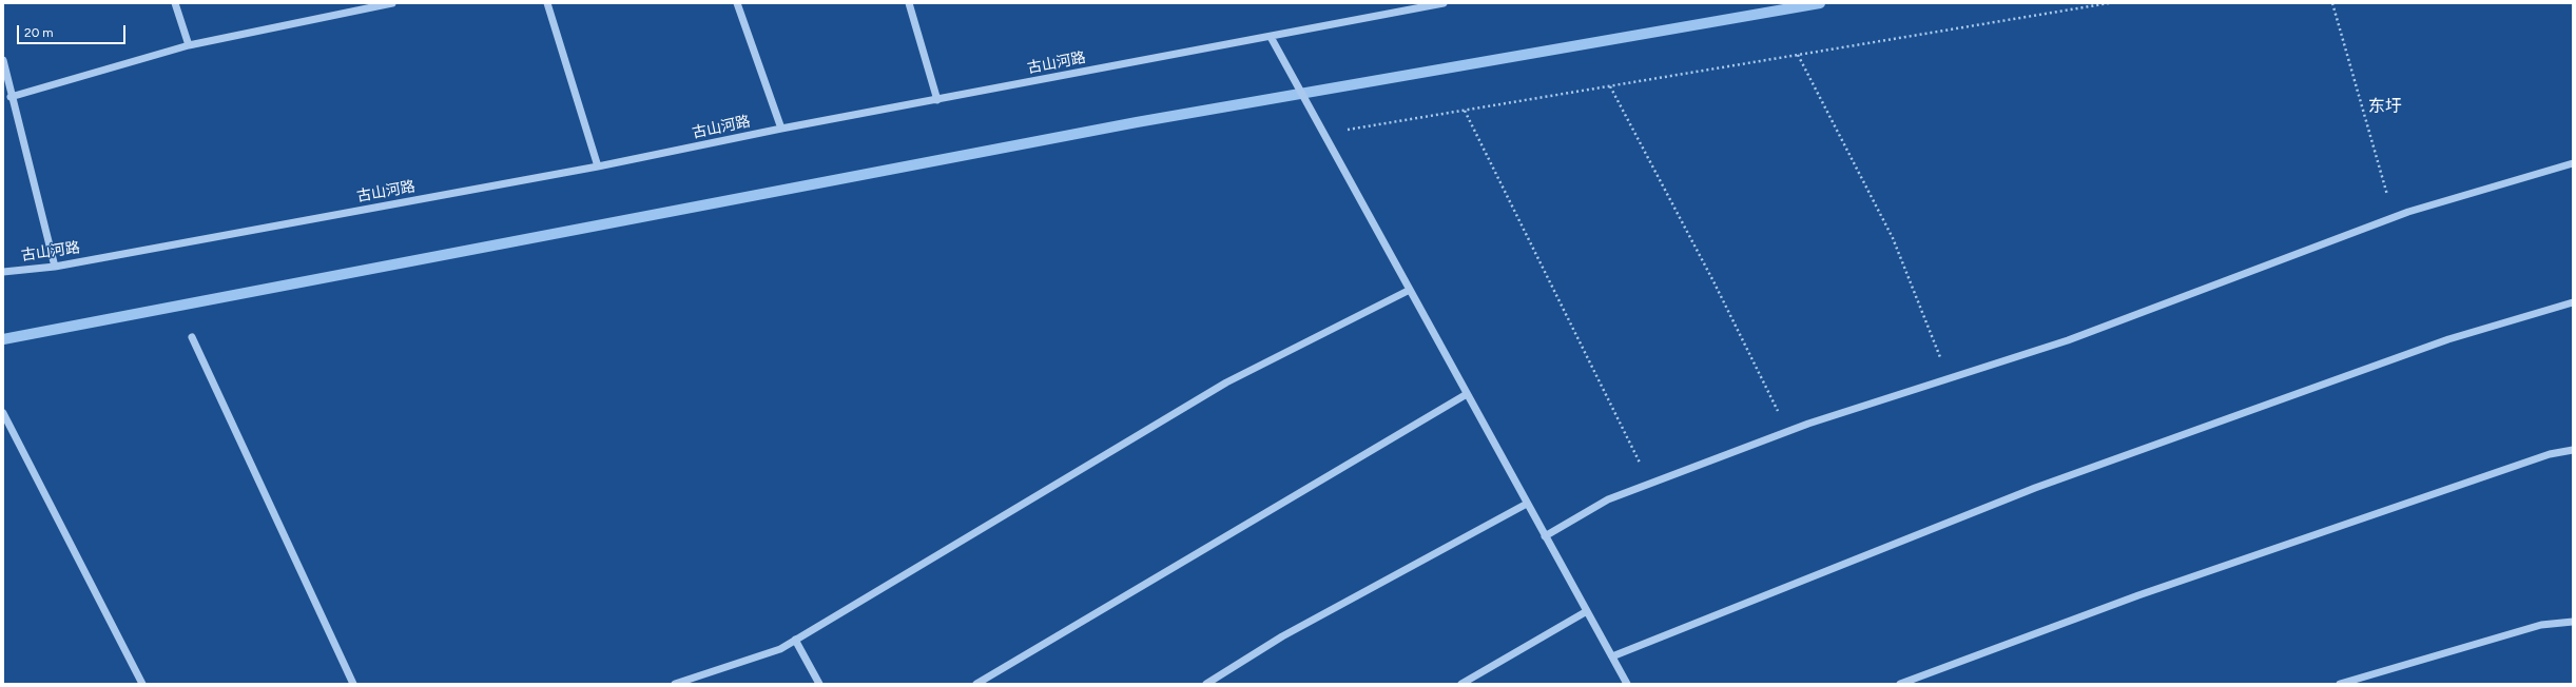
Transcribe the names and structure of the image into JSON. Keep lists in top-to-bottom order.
{
  "streets": {
    "street": ["古山河路"]
  },
  "districts": ["东圩"],
  "scale_bar": "20 m"
}
